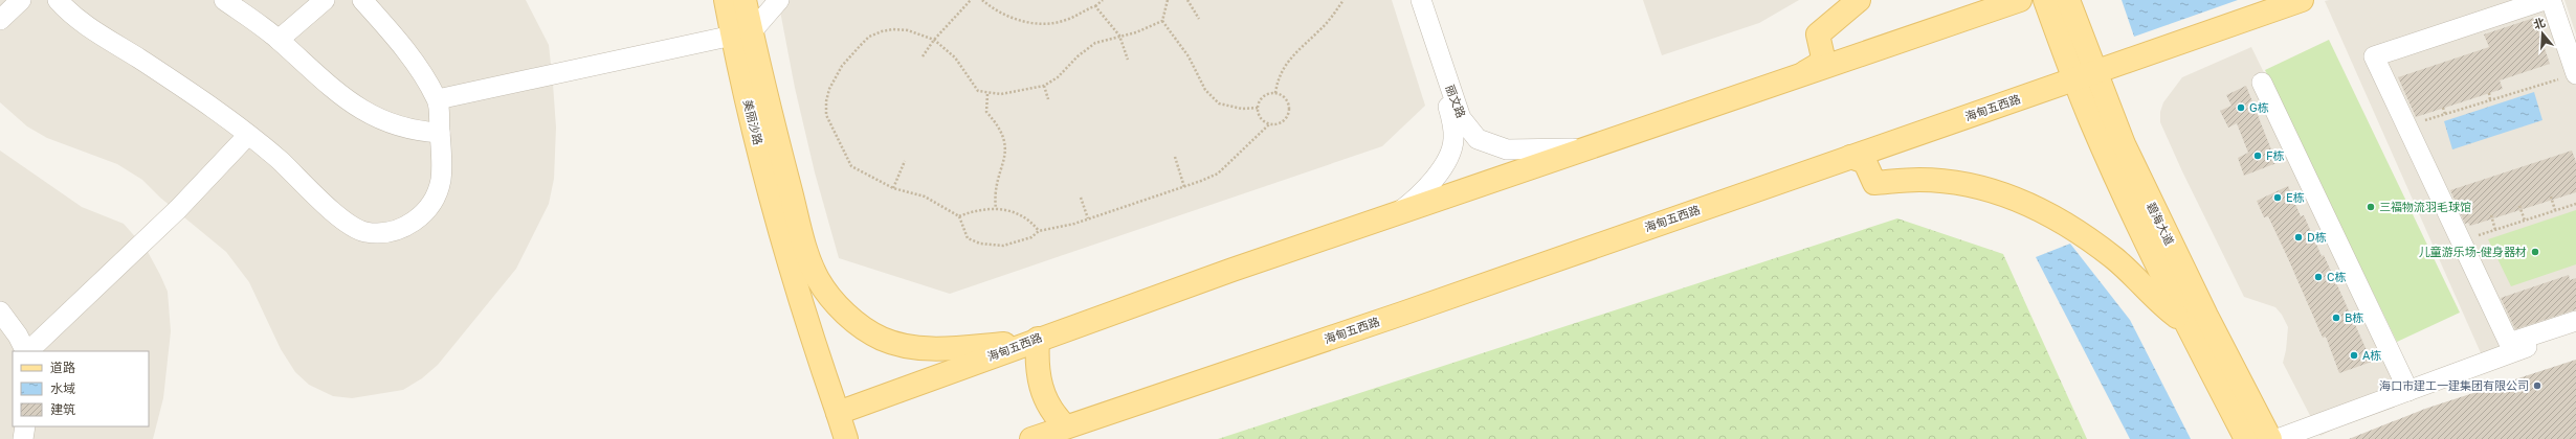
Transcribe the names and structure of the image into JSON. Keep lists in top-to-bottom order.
{
  "streets": {
    "main road": ["海甸五西路", "美丽沙路", "碧海大道"],
    "street": ["丽文路"]
  },
  "crossings": [
    ["丽文路", "海甸五西路"],
    ["海甸五西路", "碧海大道"]
  ],
  "places": [
    "G栋",
    "F栋",
    "E栋",
    "三福物流羽毛球馆",
    "D栋",
    "儿童游乐场-健身器材",
    "C栋",
    "B栋",
    "A栋",
    "海口市建工一建集团有限公司"
  ],
  "legend": ["道路", "水域", "建筑"],
  "north": "top"
}
